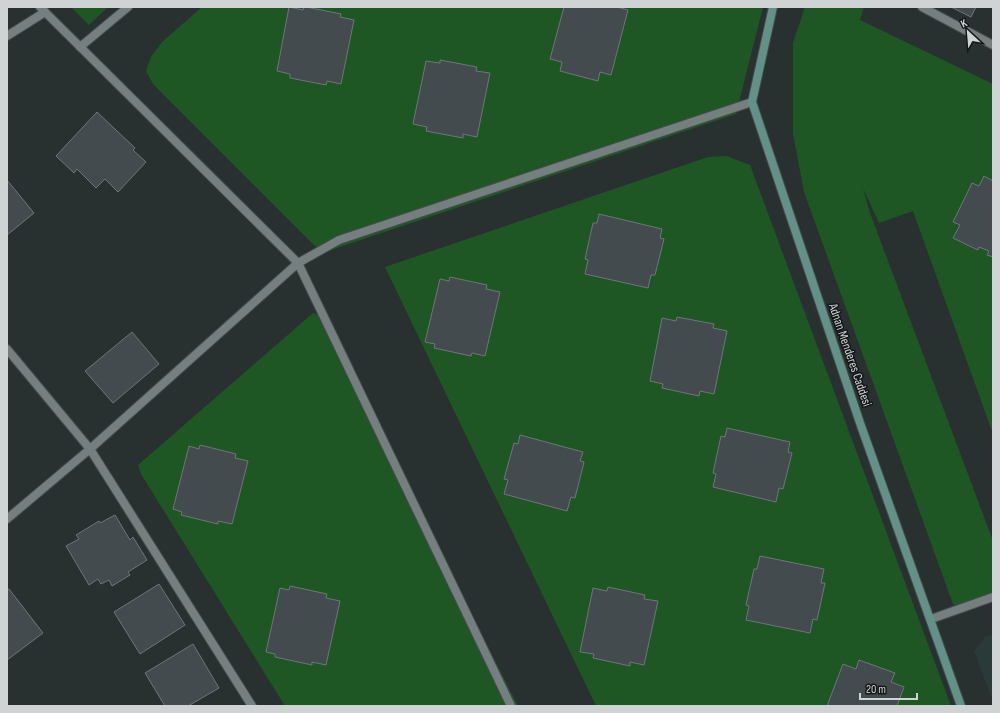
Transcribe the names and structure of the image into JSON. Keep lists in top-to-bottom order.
{
  "streets": {
    "street": ["Adnan Menderes Caddesi"]
  },
  "scale_bar": "20 m",
  "north": "top left"
}
